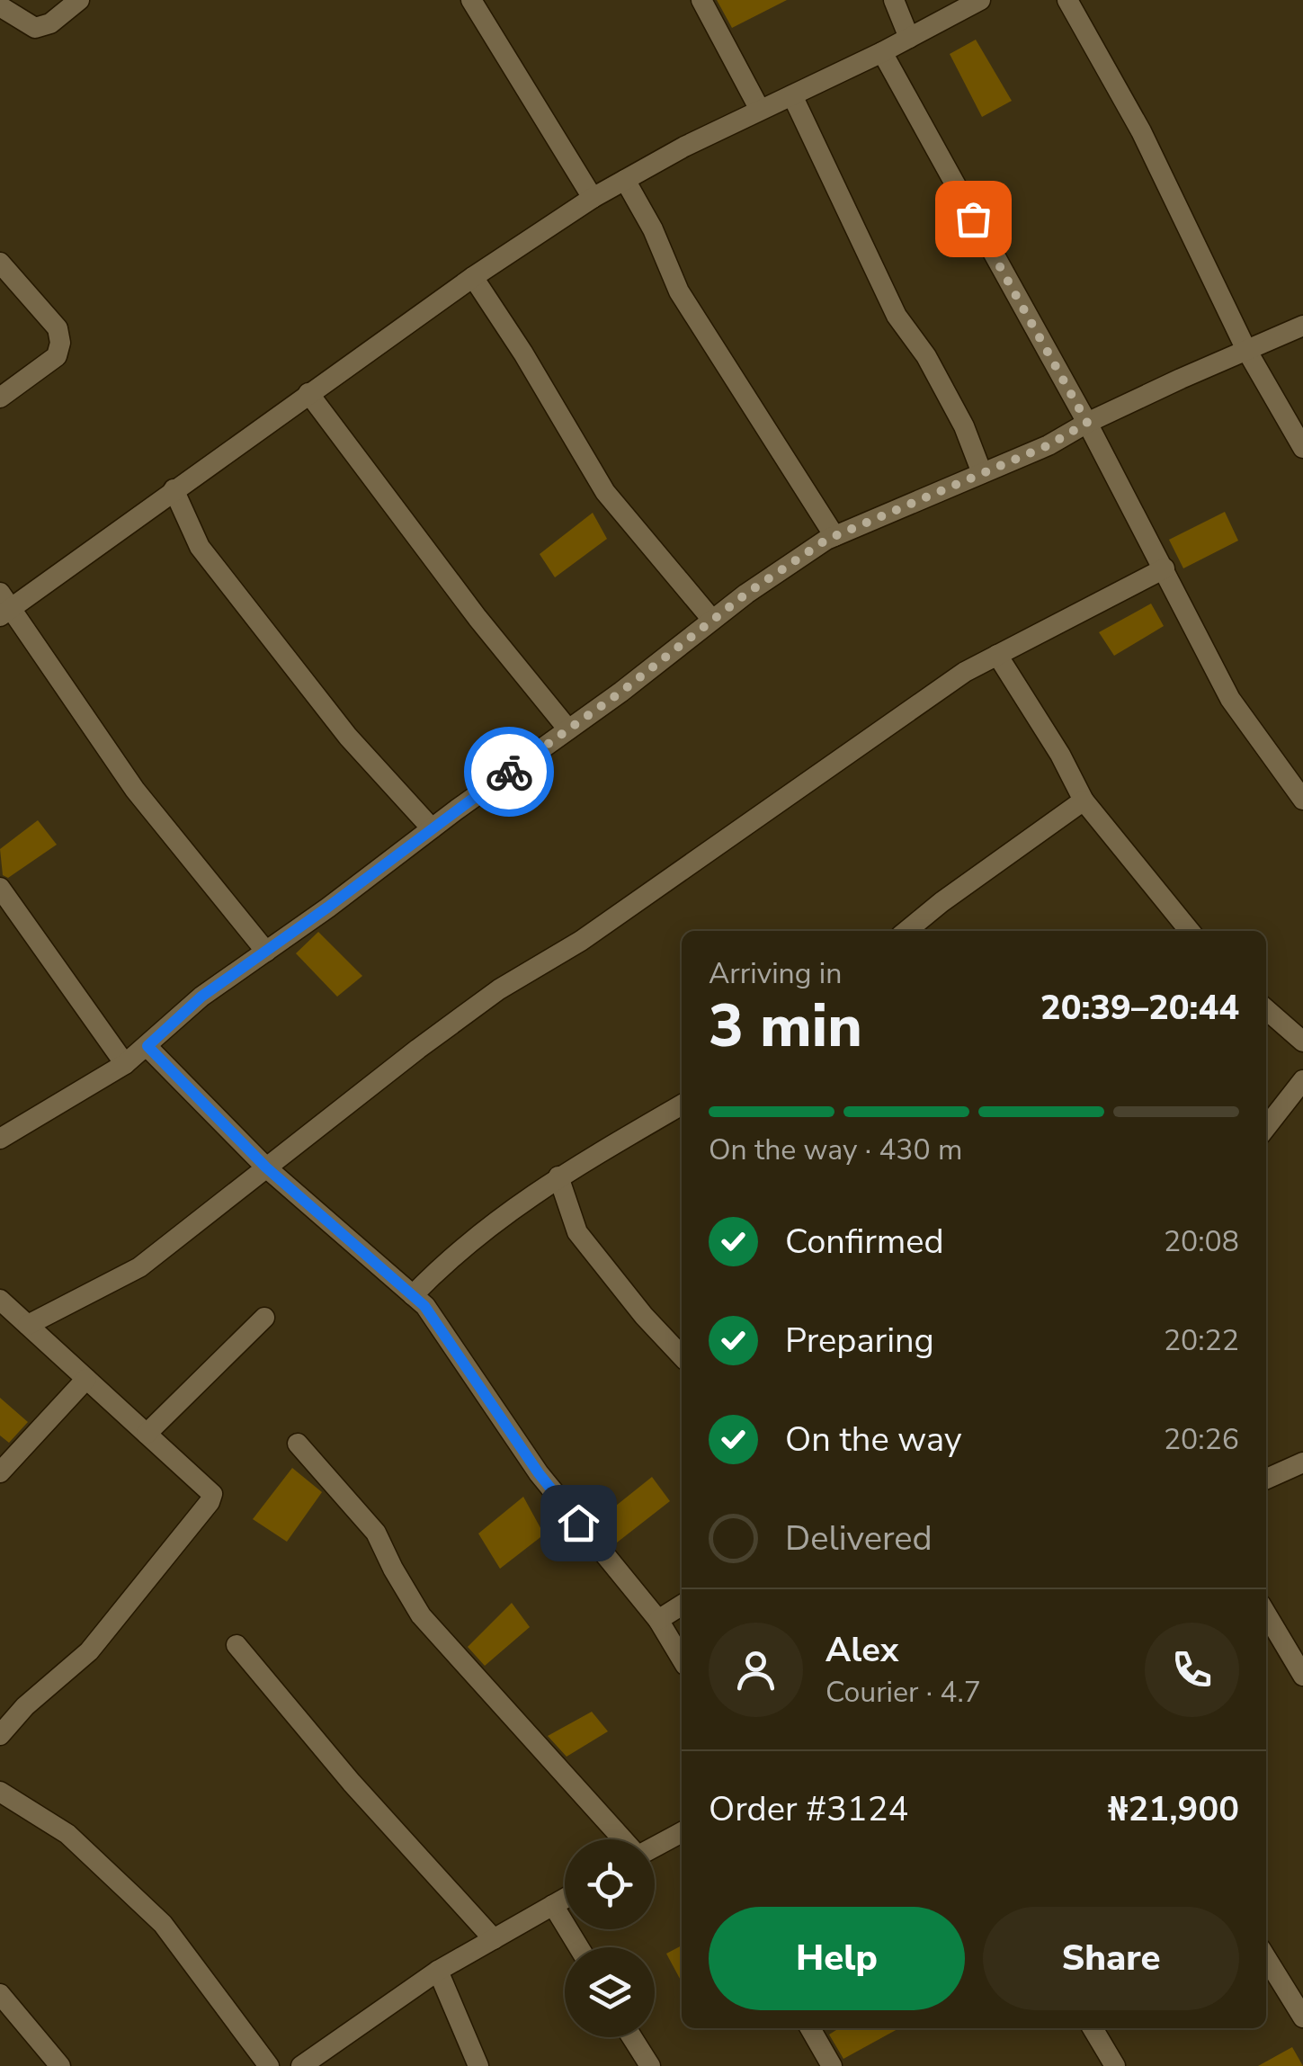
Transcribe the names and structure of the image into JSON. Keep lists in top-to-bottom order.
{
  "page": {
    "heading": ["3 min", "Arriving in", "20:39–20:44"],
    "panel": [
      "Alex",
      "Courier · 4.7",
      "Order #3124",
      "₦21,900"
    ],
    "bar": "On the way · 430 m",
    "list": [
      ["Confirmed", "20:08"],
      ["Preparing", "20:22"],
      ["On the way", "20:26"],
      "Delivered"
    ],
    "buttons": ["Help", "Share"]
  }
}
